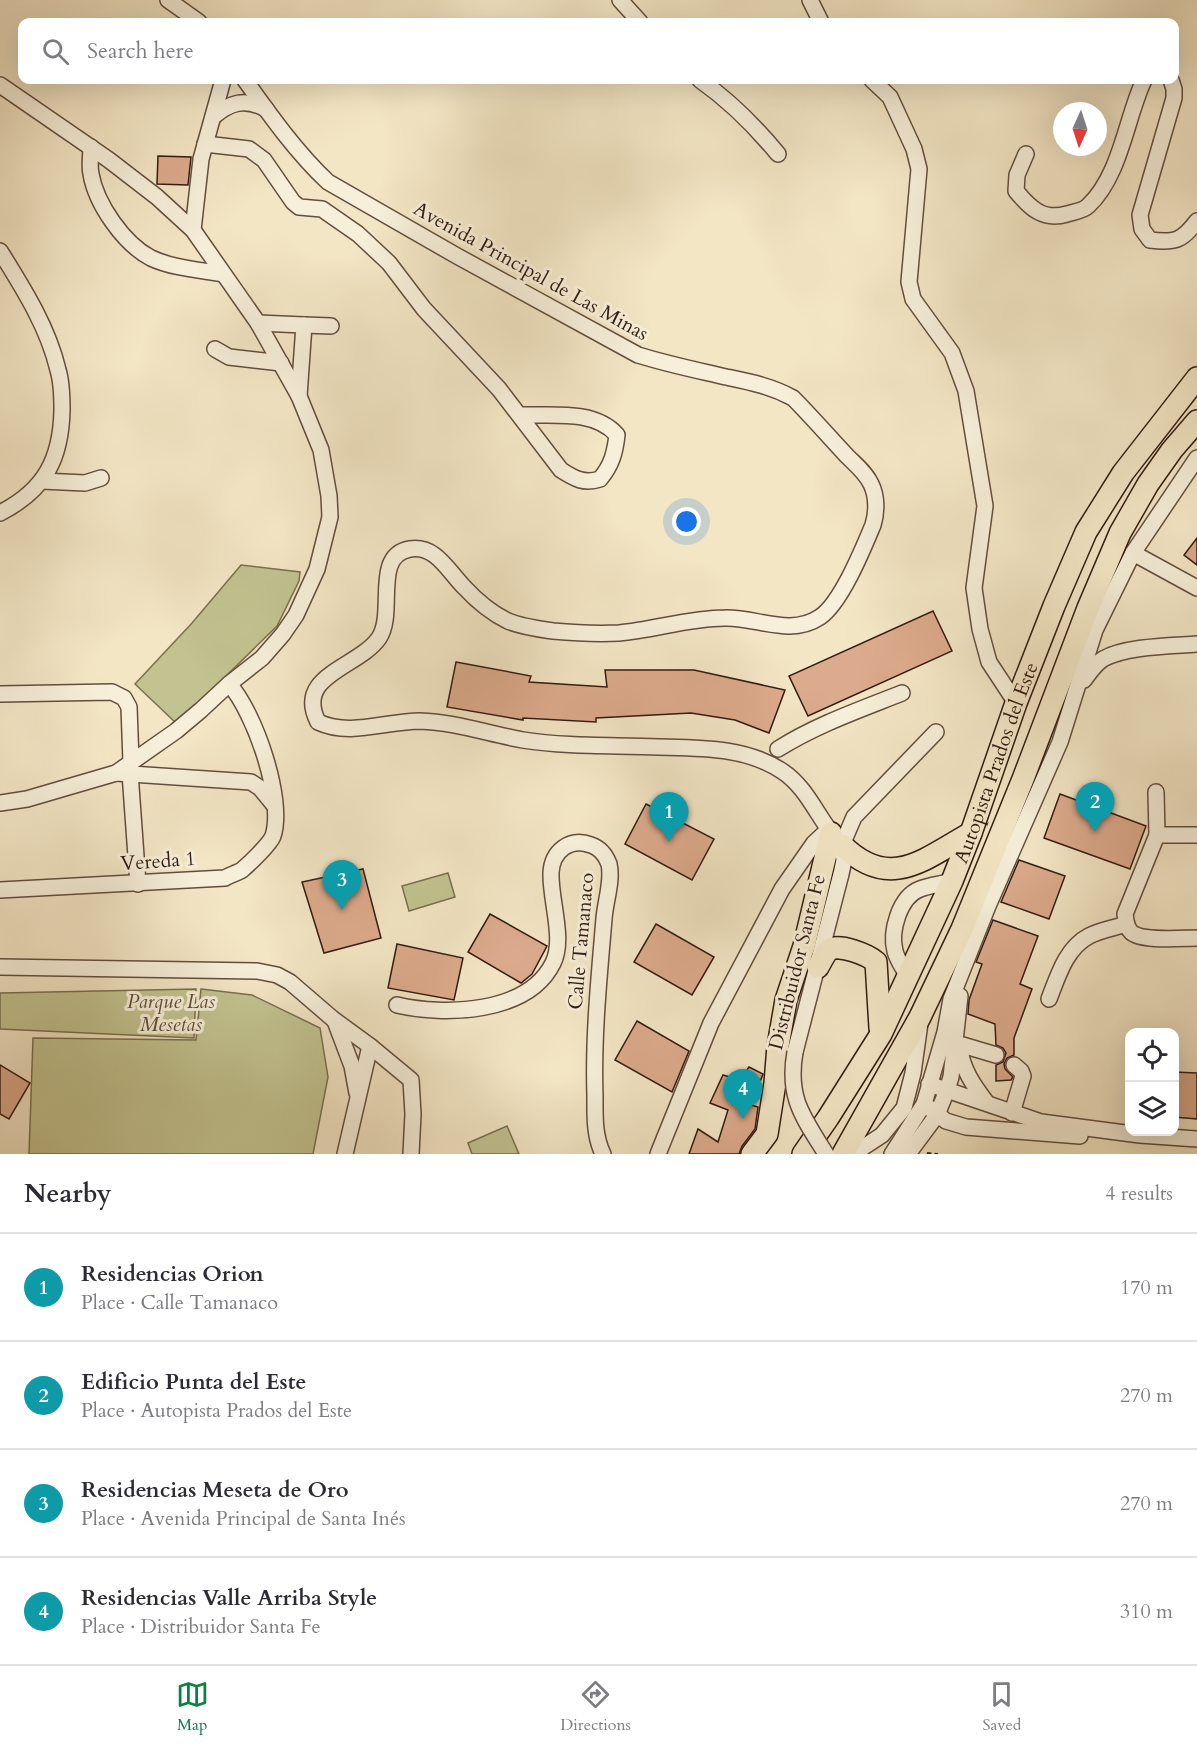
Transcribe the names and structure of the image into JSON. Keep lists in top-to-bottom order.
{
  "streets": {
    "highway": ["Autopista Prados del Este"],
    "street": [
      "Avenida Principal de Las Minas",
      "Vereda 1",
      "Calle Tamanaco",
      "Distribuidor Santa Fe"
    ]
  },
  "crossings": [
    ["Avenida Principal de Las Minas", "Distribuidor Santa Fe"]
  ],
  "parks": ["Parque Las Mesetas"],
  "north": "bottom",
  "page": {
    "search": "Search here",
    "pins": [
      "2",
      "1",
      "3",
      "4"
    ],
    "heading": ["Nearby", "4 results"],
    "list": [
      {
        "mark": "1",
        "name": "Residencias Orion",
        "note": "Place · Calle Tamanaco",
        "value": "170 m"
      },
      {
        "mark": "2",
        "name": "Edificio Punta del Este",
        "note": "Place · Autopista Prados del Este",
        "value": "270 m"
      },
      {
        "mark": "3",
        "name": "Residencias Meseta de Oro",
        "note": "Place · Avenida Principal de Santa Inés",
        "value": "270 m"
      },
      {
        "mark": "4",
        "name": "Residencias Valle Arriba Style",
        "note": "Place · Distribuidor Santa Fe",
        "value": "310 m"
      }
    ],
    "nav": ["Map", "Directions", "Saved"]
  }
}
